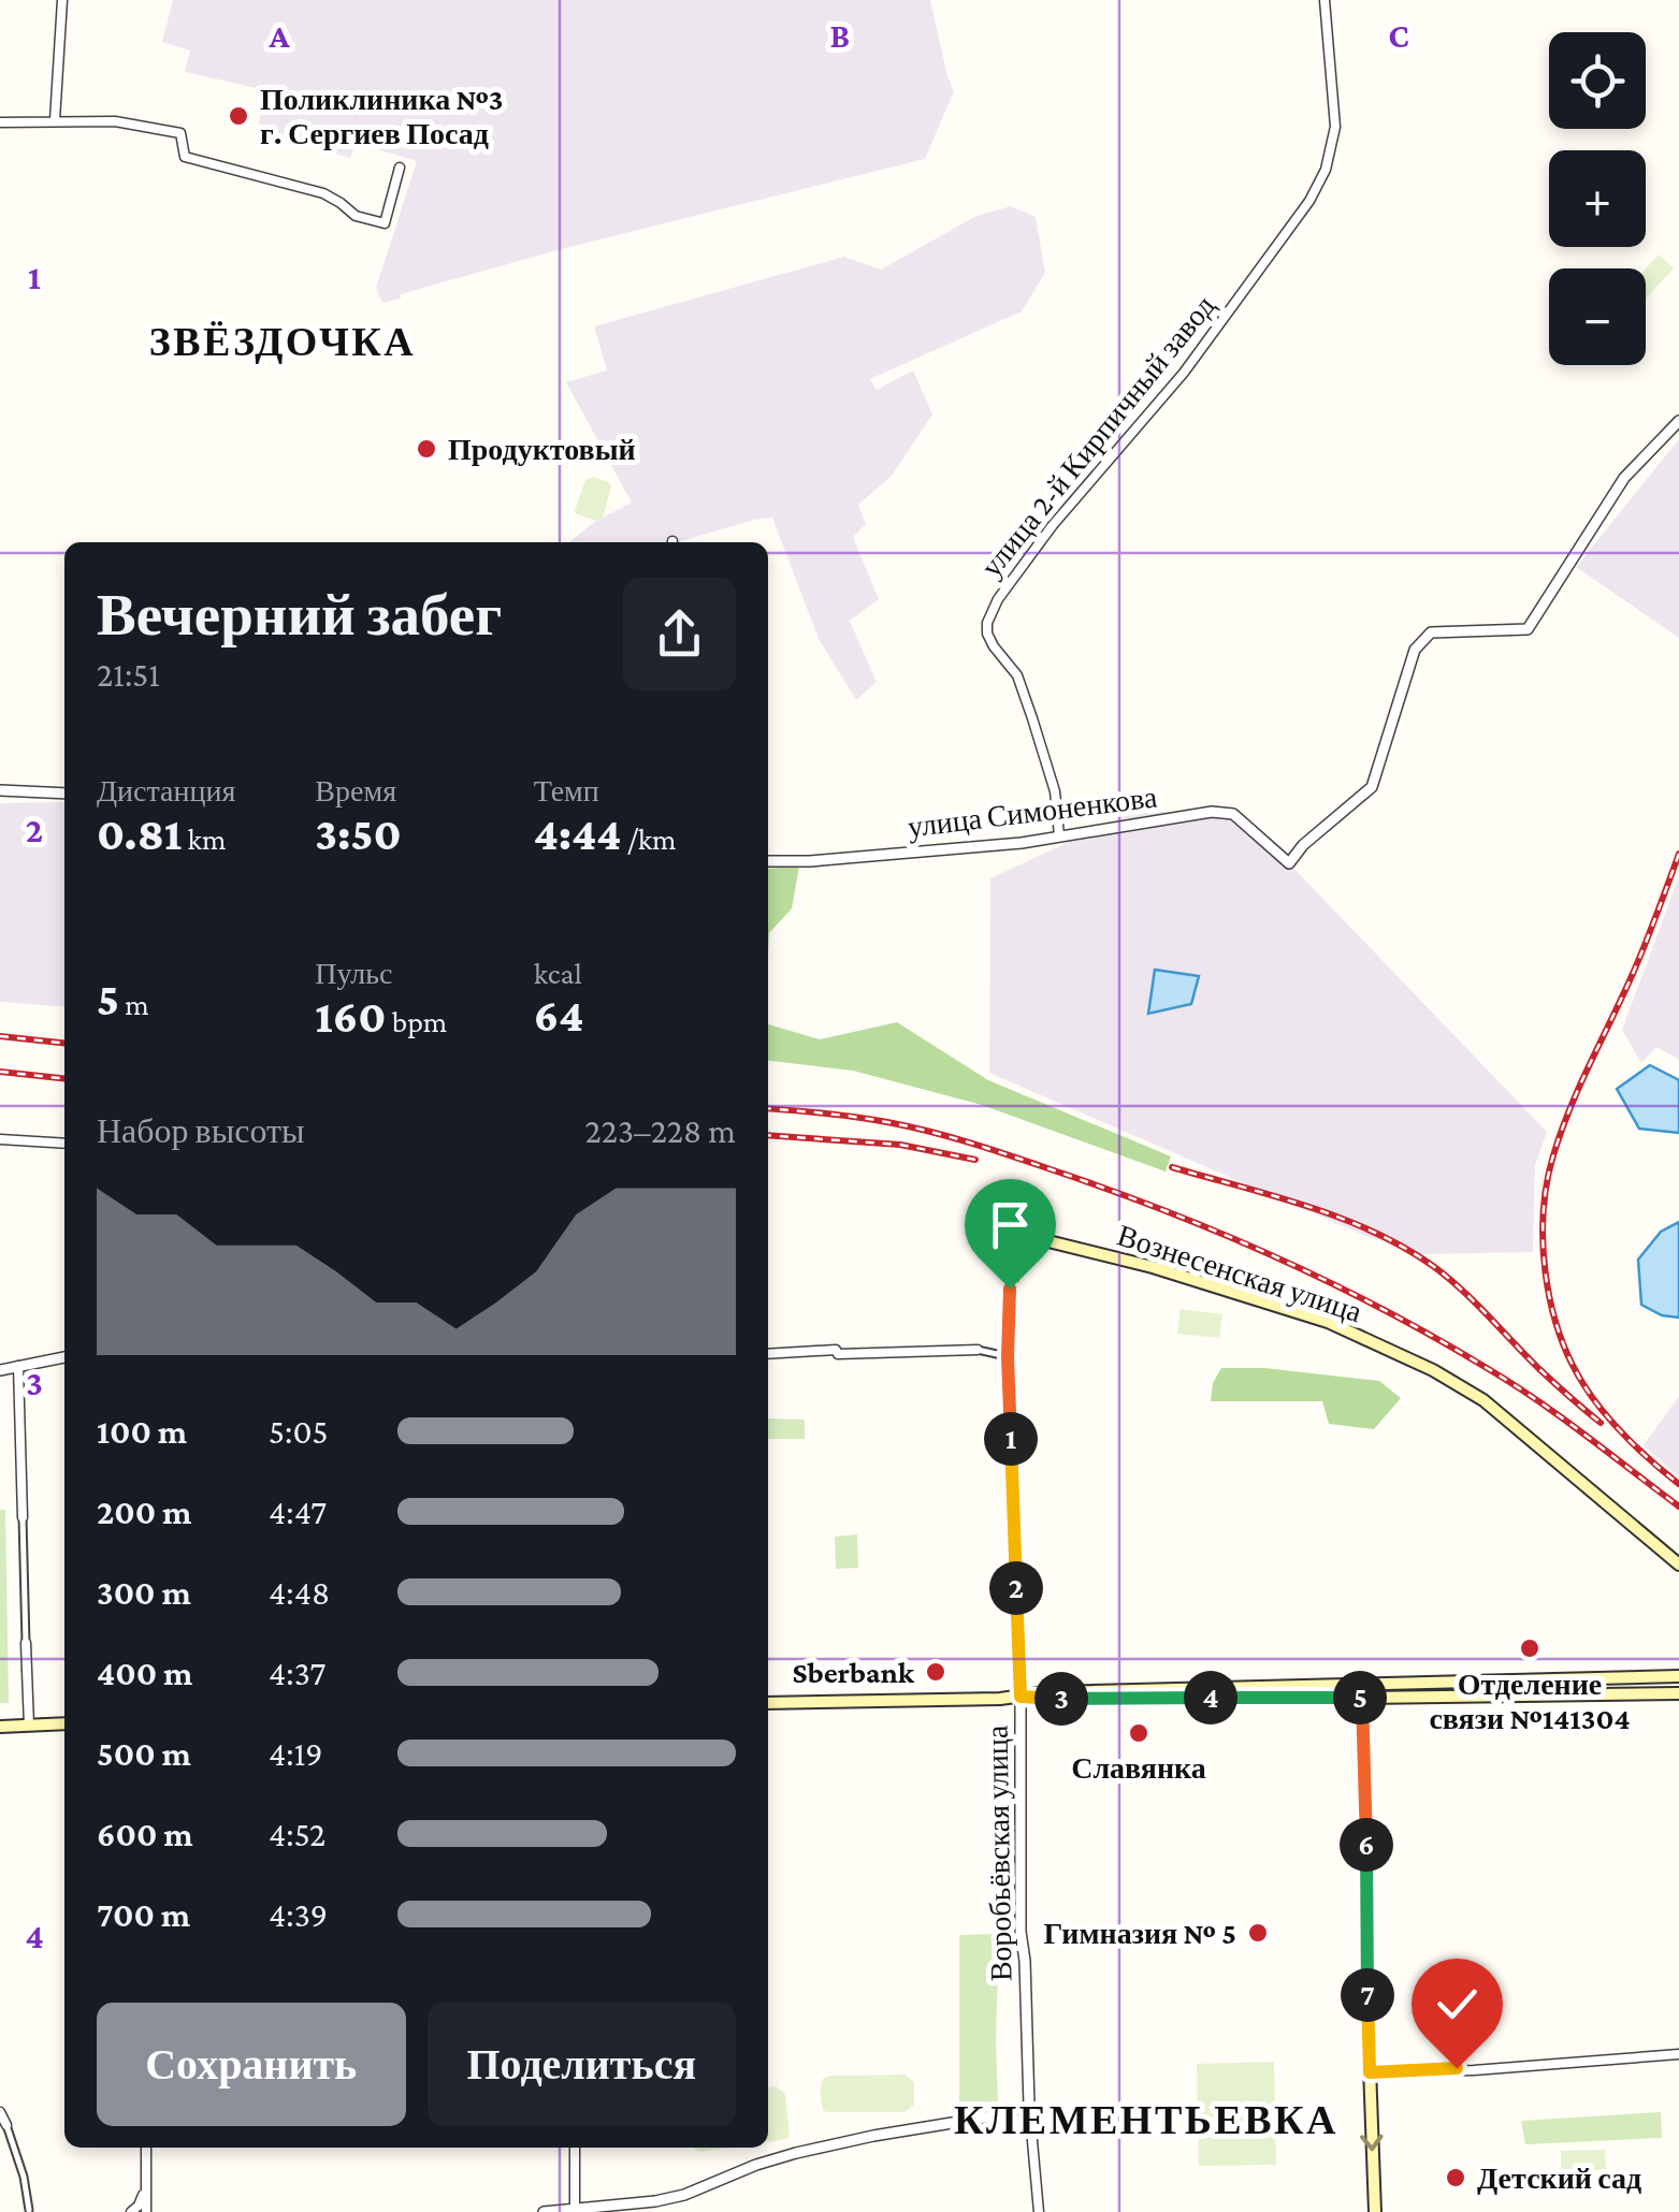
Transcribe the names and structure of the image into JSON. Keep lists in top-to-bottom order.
{
  "streets": {
    "main road": ["Вознесенская улица", "Воробьёвская улица"],
    "street": ["улица 2-й Кирпичный завод", "улица Симоненкова"]
  },
  "crossings": [
    ["улица 2-й Кирпичный завод", "улица Симоненкова"],
    ["Вознесенская улица", "Воробьёвская улица"]
  ],
  "districts": ["ЗВЁЗДОЧКА", "КЛЕМЕНТЬЕВКА"],
  "places": [
    "Поликлиника №3 г. Сергиев Посад",
    "Продуктовый",
    "Отделение связи №141304",
    "Sberbank",
    "Славянка",
    "Гимназия № 5",
    "Детский сад"
  ],
  "page": {
    "map_buttons": ["+", "−"],
    "heading": ["Вечерний забег", "21:51"],
    "stats": [
      ["Дистанция", "0.81 km"],
      ["Время", "3:50"],
      ["Темп", "4:44 /km"],
      ["5 m"],
      ["Пульс", "160 bpm"],
      ["kcal", "64"]
    ],
    "chart": ["Набор высоты", "223–228 m"],
    "list": [
      {
        "name": "100 m",
        "note": "5:05"
      },
      {
        "name": "200 m",
        "note": "4:47"
      },
      {
        "name": "300 m",
        "note": "4:48"
      },
      {
        "name": "400 m",
        "note": "4:37"
      },
      {
        "name": "500 m",
        "note": "4:19"
      },
      {
        "name": "600 m",
        "note": "4:52"
      },
      {
        "name": "700 m",
        "note": "4:39"
      }
    ],
    "pins": [
      "1",
      "2",
      "4",
      "5",
      "3",
      "6",
      "7"
    ],
    "buttons": ["Сохранить", "Поделиться"]
  },
  "grid": {
    "columns": ["A", "B", "C"],
    "rows": [
      "1",
      "2",
      "3",
      "4"
    ]
  }
}
